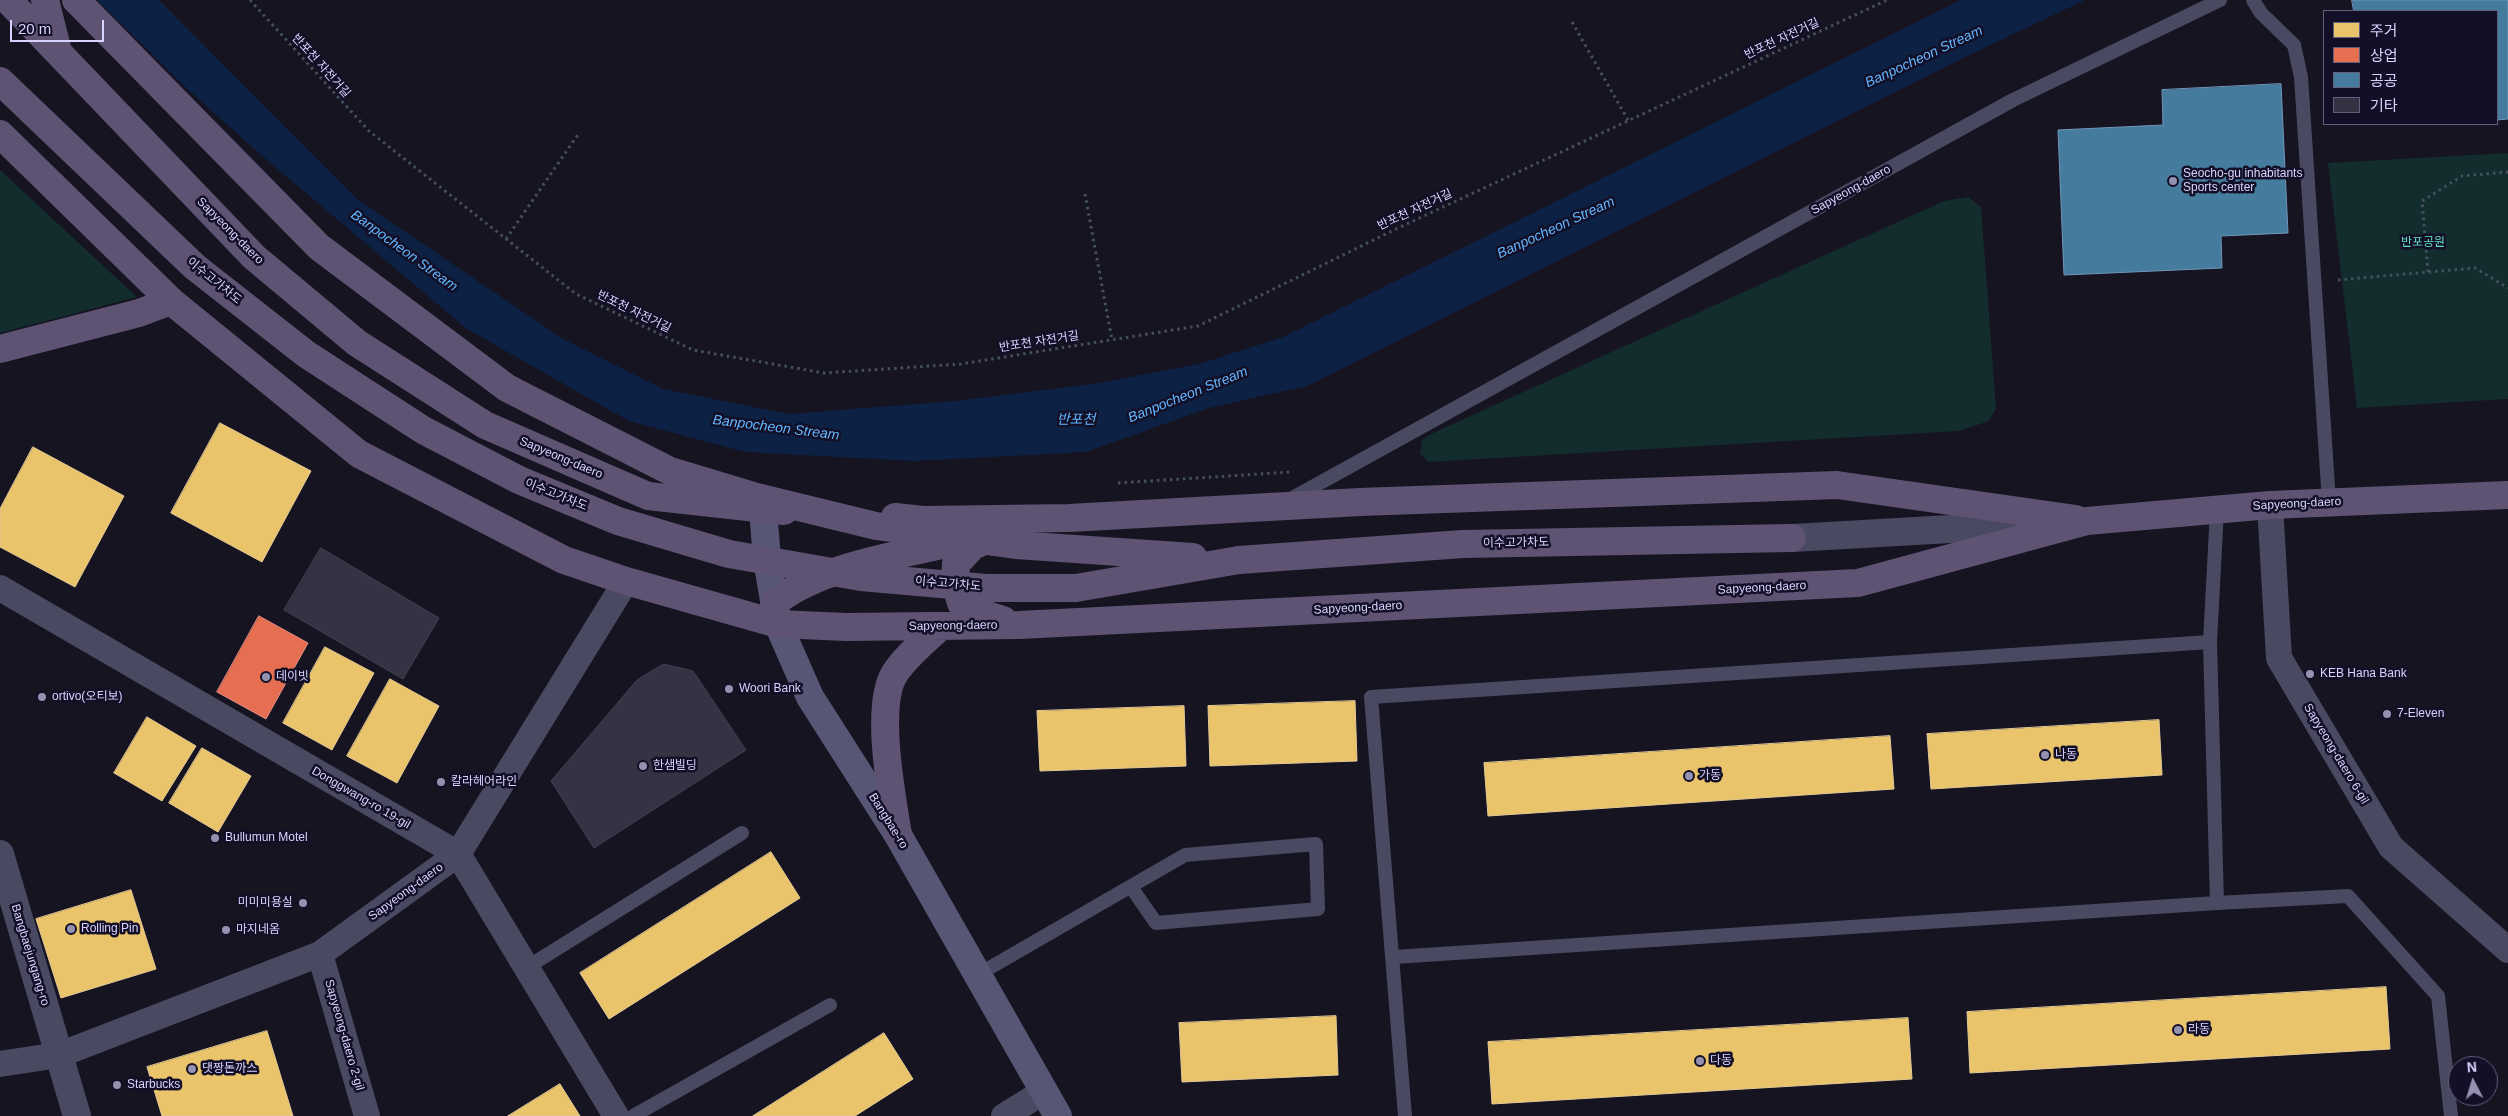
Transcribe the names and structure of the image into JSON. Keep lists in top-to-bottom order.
{
  "streets": {
    "main road": ["Sapyeong-daero", "이수고가차도", "Bangbae-ro"],
    "street": [
      "Sapyeong-daero 6-gil",
      "Donggwang-ro 19-gil",
      "Bangbaejungang-ro",
      "Sapyeong-daero 2-gil"
    ],
    "path": ["반포천 자전거길"]
  },
  "crossings": [
    ["Sapyeong-daero", "이수고가차도"],
    ["Sapyeong-daero", "Sapyeong-daero 6-gil"],
    ["Sapyeong-daero", "Donggwang-ro 19-gil"],
    ["Sapyeong-daero", "Bangbae-ro"],
    ["Sapyeong-daero", "Bangbaejungang-ro"],
    ["Sapyeong-daero", "Sapyeong-daero 2-gil"]
  ],
  "water": ["Banpocheon Stream", "반포천"],
  "parks": ["반포공원"],
  "places": [
    "Seocho-gu inhabitants Sports center",
    "KEB Hana Bank",
    "데이빗",
    "Woori Bank",
    "ortivo(오티보)",
    "7-Eleven",
    "나동",
    "한샘빌딩",
    "가동",
    "칼라헤어라인",
    "Bullumun Motel",
    "미미미용실",
    "Rolling Pin",
    "마지네옴",
    "라동",
    "다동",
    "댓짱돈까스",
    "Starbucks"
  ],
  "legend": [
    "주거",
    "상업",
    "공공",
    "기타"
  ],
  "scale_bar": "20 m",
  "north": "top"
}
